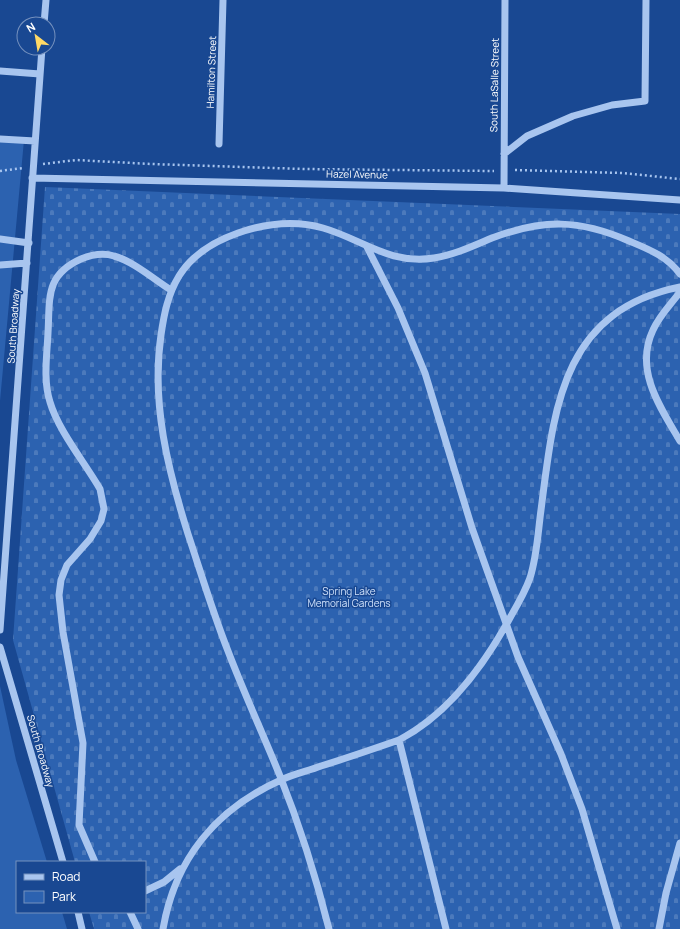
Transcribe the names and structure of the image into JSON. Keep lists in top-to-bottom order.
{
  "streets": {
    "street": [
      "Hamilton Street",
      "South LaSalle Street",
      "Hazel Avenue",
      "South Broadway"
    ]
  },
  "crossings": [
    ["South LaSalle Street", "Hazel Avenue"],
    ["Hazel Avenue", "South Broadway"]
  ],
  "parks": ["Spring Lake Memorial Gardens"],
  "legend": ["Road", "Park"],
  "north": "top left"
}
